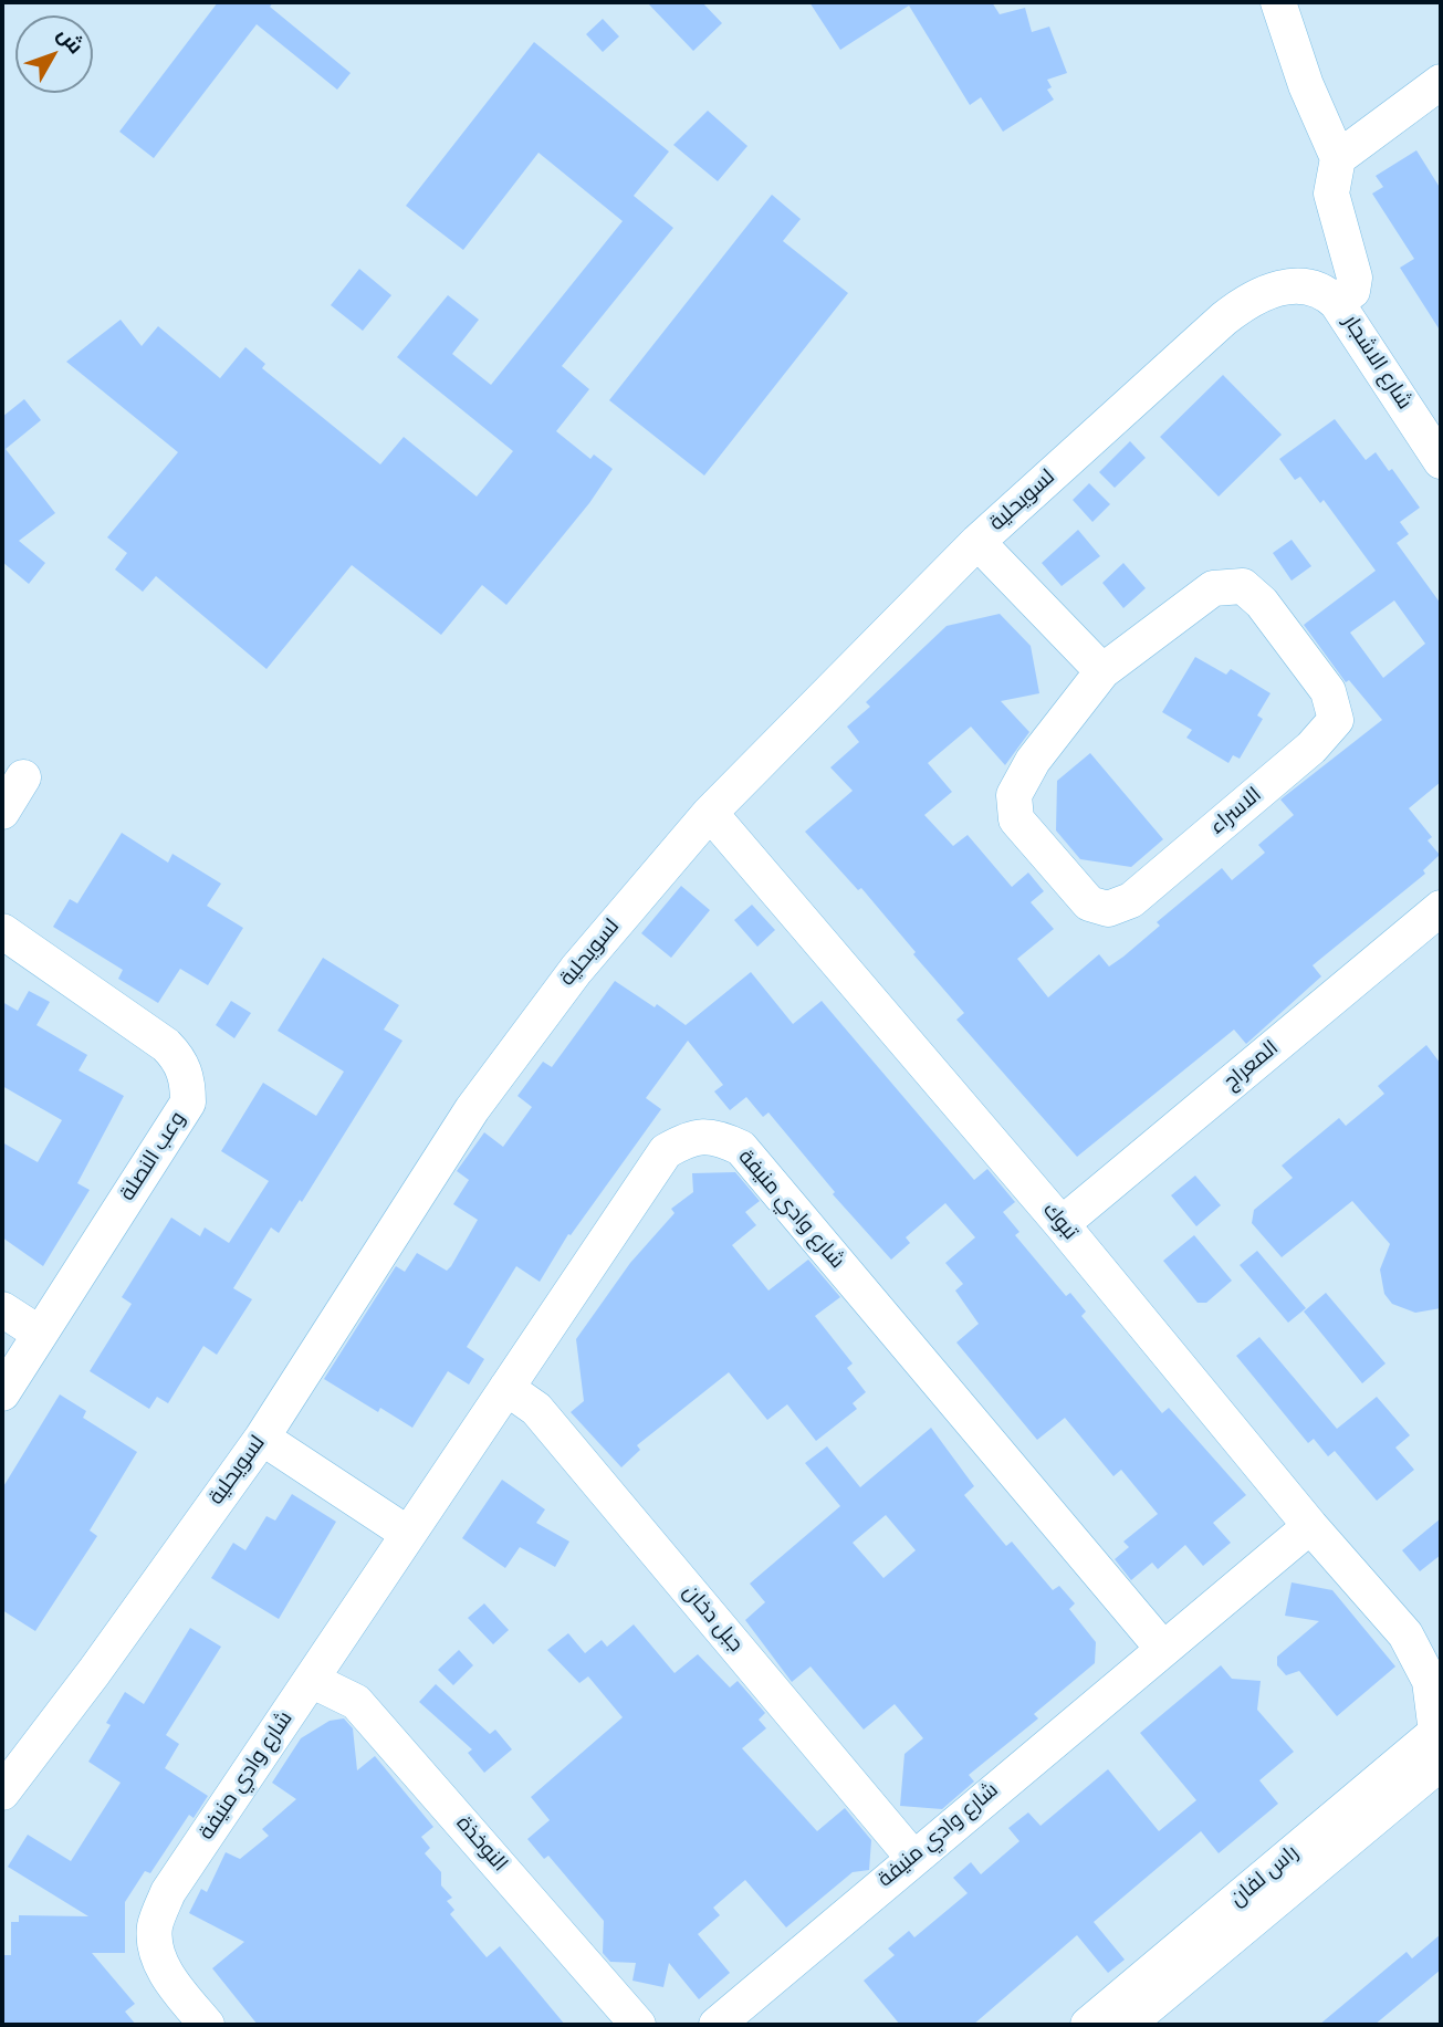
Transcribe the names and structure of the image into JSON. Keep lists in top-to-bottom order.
{
  "streets": {
    "street": [
      "شارع الاشجار",
      "لسويحلية",
      "الاسراء",
      "المعراج",
      "وعب النصلة",
      "شارع وادي منيفة",
      "تبوك",
      "جبل دخان",
      "النوخذة",
      "راس لفان"
    ]
  },
  "crossings": [
    ["شارع الاشجار", "لسويحلية"],
    ["لسويحلية", "تبوك"],
    ["المعراج", "تبوك"],
    ["شارع وادي منيفة", "تبوك"],
    ["شارع وادي منيفة", "جبل دخان"],
    ["شارع وادي منيفة", "النوخذة"],
    ["تبوك", "راس لفان"]
  ],
  "north": "top right"
}
